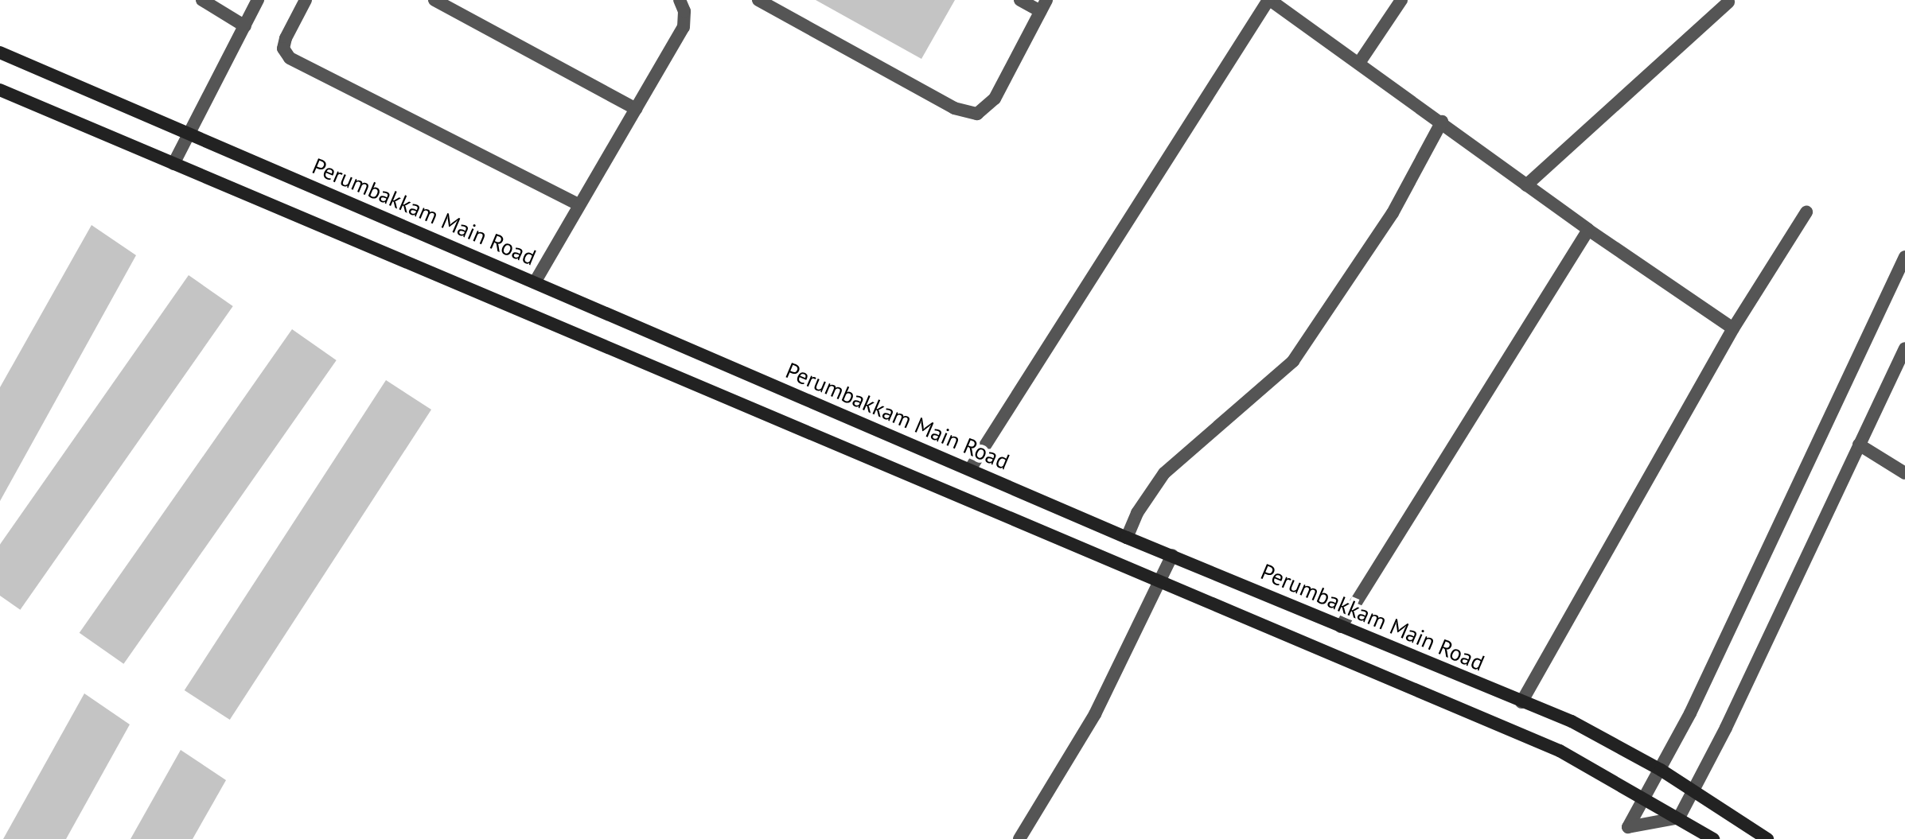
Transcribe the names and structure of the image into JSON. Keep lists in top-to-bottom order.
{
  "streets": {
    "street": ["Perumbakkam Main Road"]
  }
}
